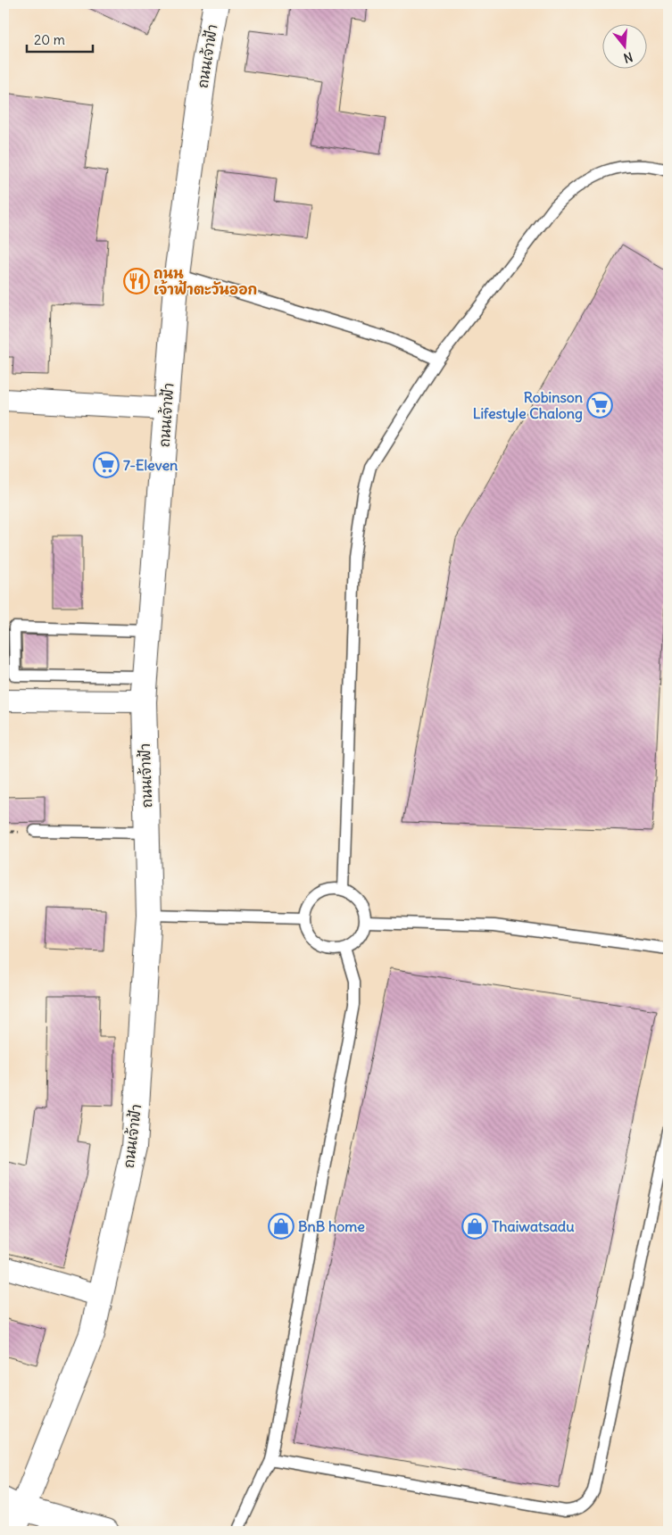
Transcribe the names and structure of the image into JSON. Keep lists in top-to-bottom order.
{
  "streets": {
    "main road": ["ถนนเจ้าฟ้า"]
  },
  "places": {
    "restaurant": ["ถนน เจ้าฟ้าตะวันออก"],
    "supermarket": ["Robinson Lifestyle Chalong", "7-Eleven"],
    "shop": ["BnB home", "Thaiwatsadu"]
  },
  "scale_bar": "20 m",
  "north": "bottom"
}
